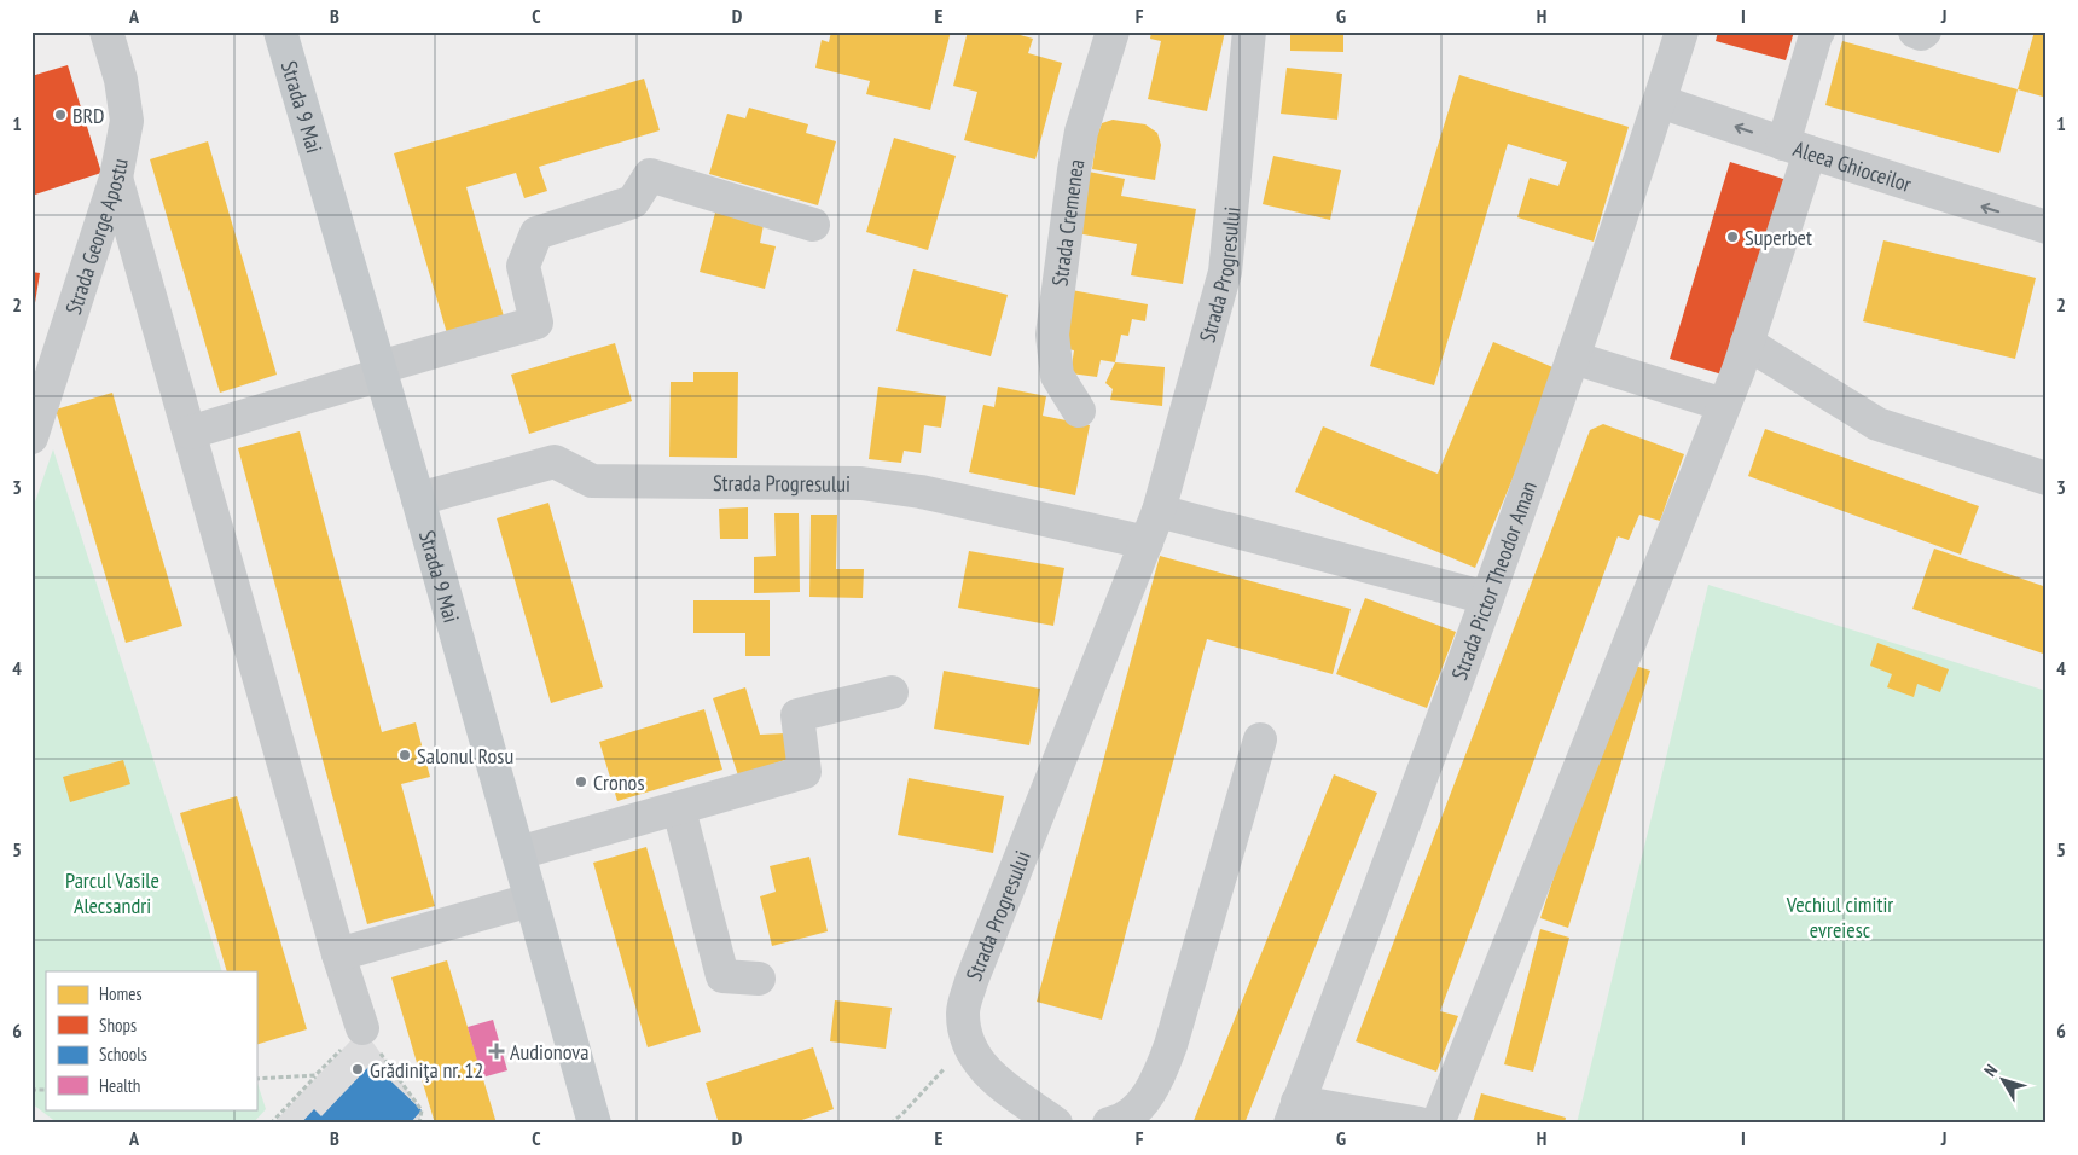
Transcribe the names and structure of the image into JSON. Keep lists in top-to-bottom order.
{
  "streets": {
    "main road": ["Strada 9 Mai"],
    "street": [
      "Aleea Ghioceilor",
      "Strada Cremenea",
      "Strada George Apostu",
      "Strada Progresului",
      "Strada Pictor Theodor Aman"
    ]
  },
  "crossings": [
    ["Strada 9 Mai", "Strada Progresului"],
    ["Aleea Ghioceilor", "Strada Pictor Theodor Aman"]
  ],
  "parks": ["Parcul Vasile Alecsandri", "Vechiul cimitir evreiesc"],
  "places": {
    "other": [
      "BRD",
      "Superbet",
      "Salonul Rosu",
      "Cronos",
      "Grădiniţa nr. 12"
    ],
    "health": ["Audionova"]
  },
  "legend": [
    "Homes",
    "Shops",
    "Schools",
    "Health"
  ],
  "north": "top left",
  "grid": {
    "columns": [
      "A",
      "B",
      "C",
      "D",
      "E",
      "F",
      "G",
      "H",
      "I",
      "J"
    ],
    "rows": [
      "1",
      "2",
      "3",
      "4",
      "5",
      "6"
    ]
  }
}
